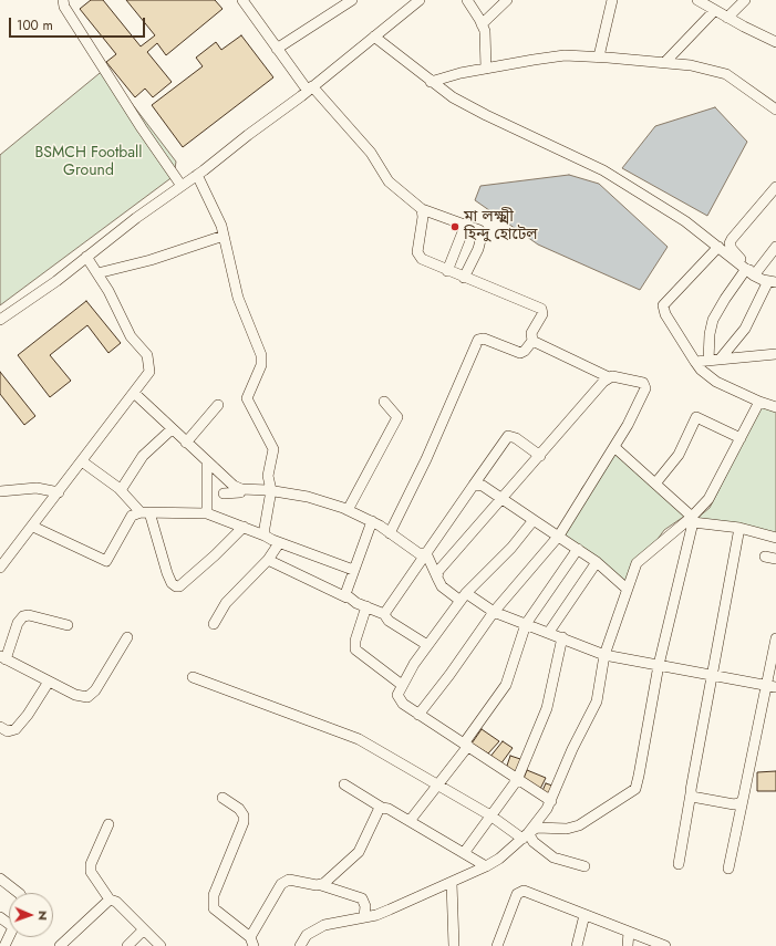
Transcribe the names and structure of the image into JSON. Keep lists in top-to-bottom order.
{
  "parks": ["BSMCH Football Ground"],
  "places": ["মা লক্ষ্মী হিন্দু হোটেল"],
  "scale_bar": "100 m",
  "north": "right"
}
